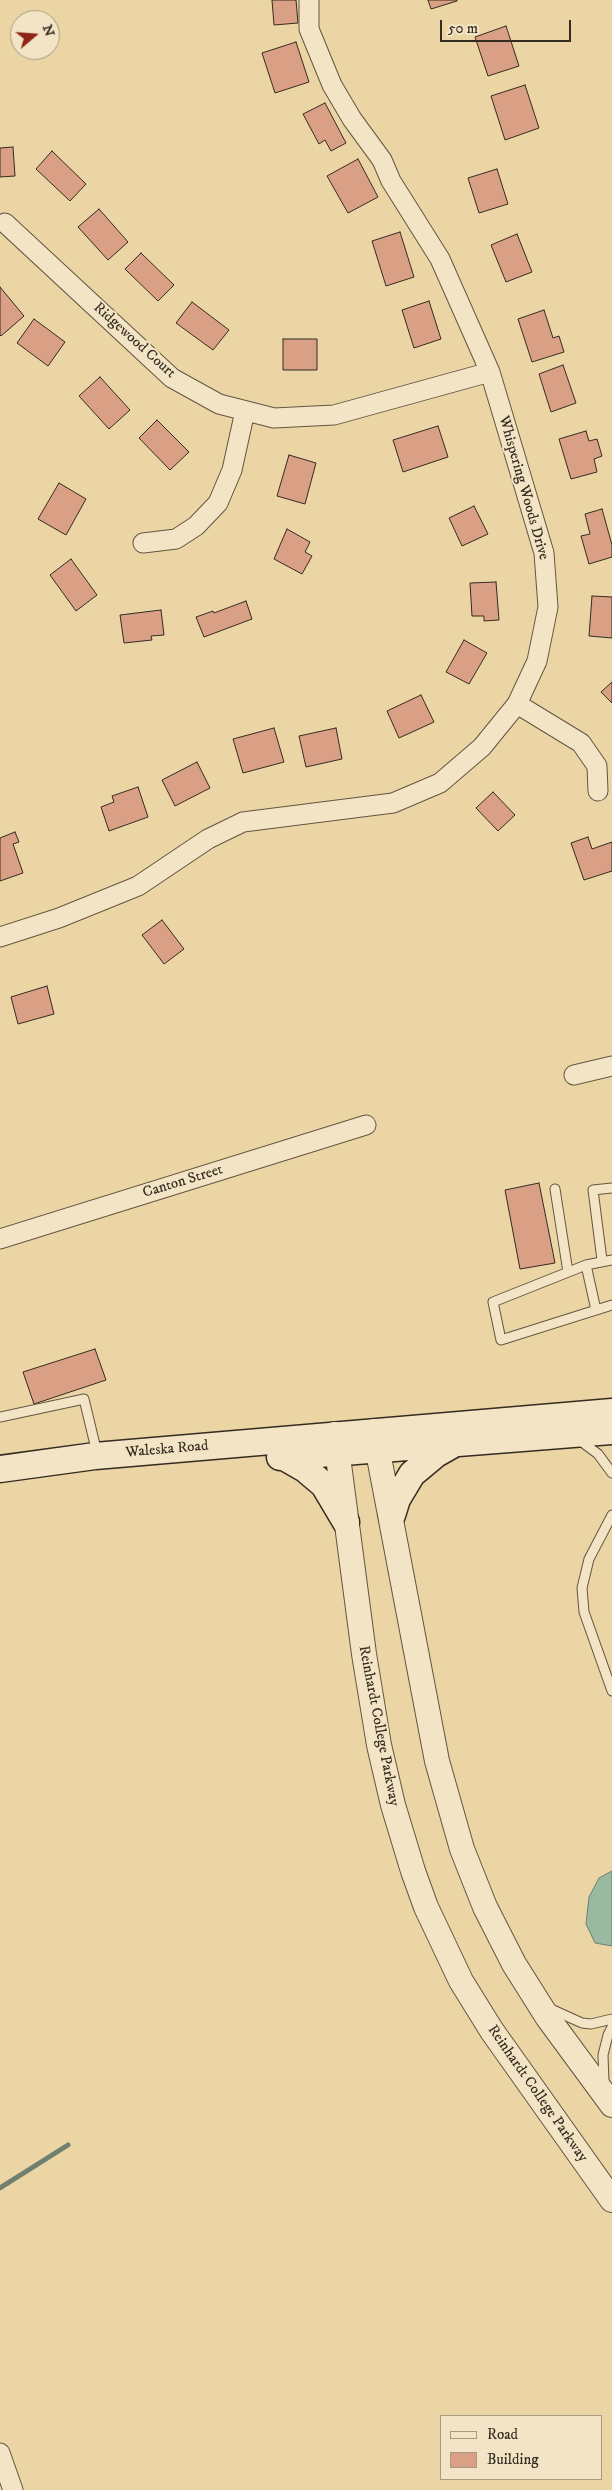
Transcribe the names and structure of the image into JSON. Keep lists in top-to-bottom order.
{
  "streets": {
    "main road": ["Waleska Road"],
    "street": [
      "Ridgewood Court",
      "Whispering Woods Drive",
      "Canton Street",
      "Reinhardt College Parkway"
    ]
  },
  "crossings": [
    ["Ridgewood Court", "Whispering Woods Drive"],
    ["Waleska Road", "Reinhardt College Parkway"]
  ],
  "legend": ["Road", "Building"],
  "scale_bar": "50 m",
  "north": "right"
}
